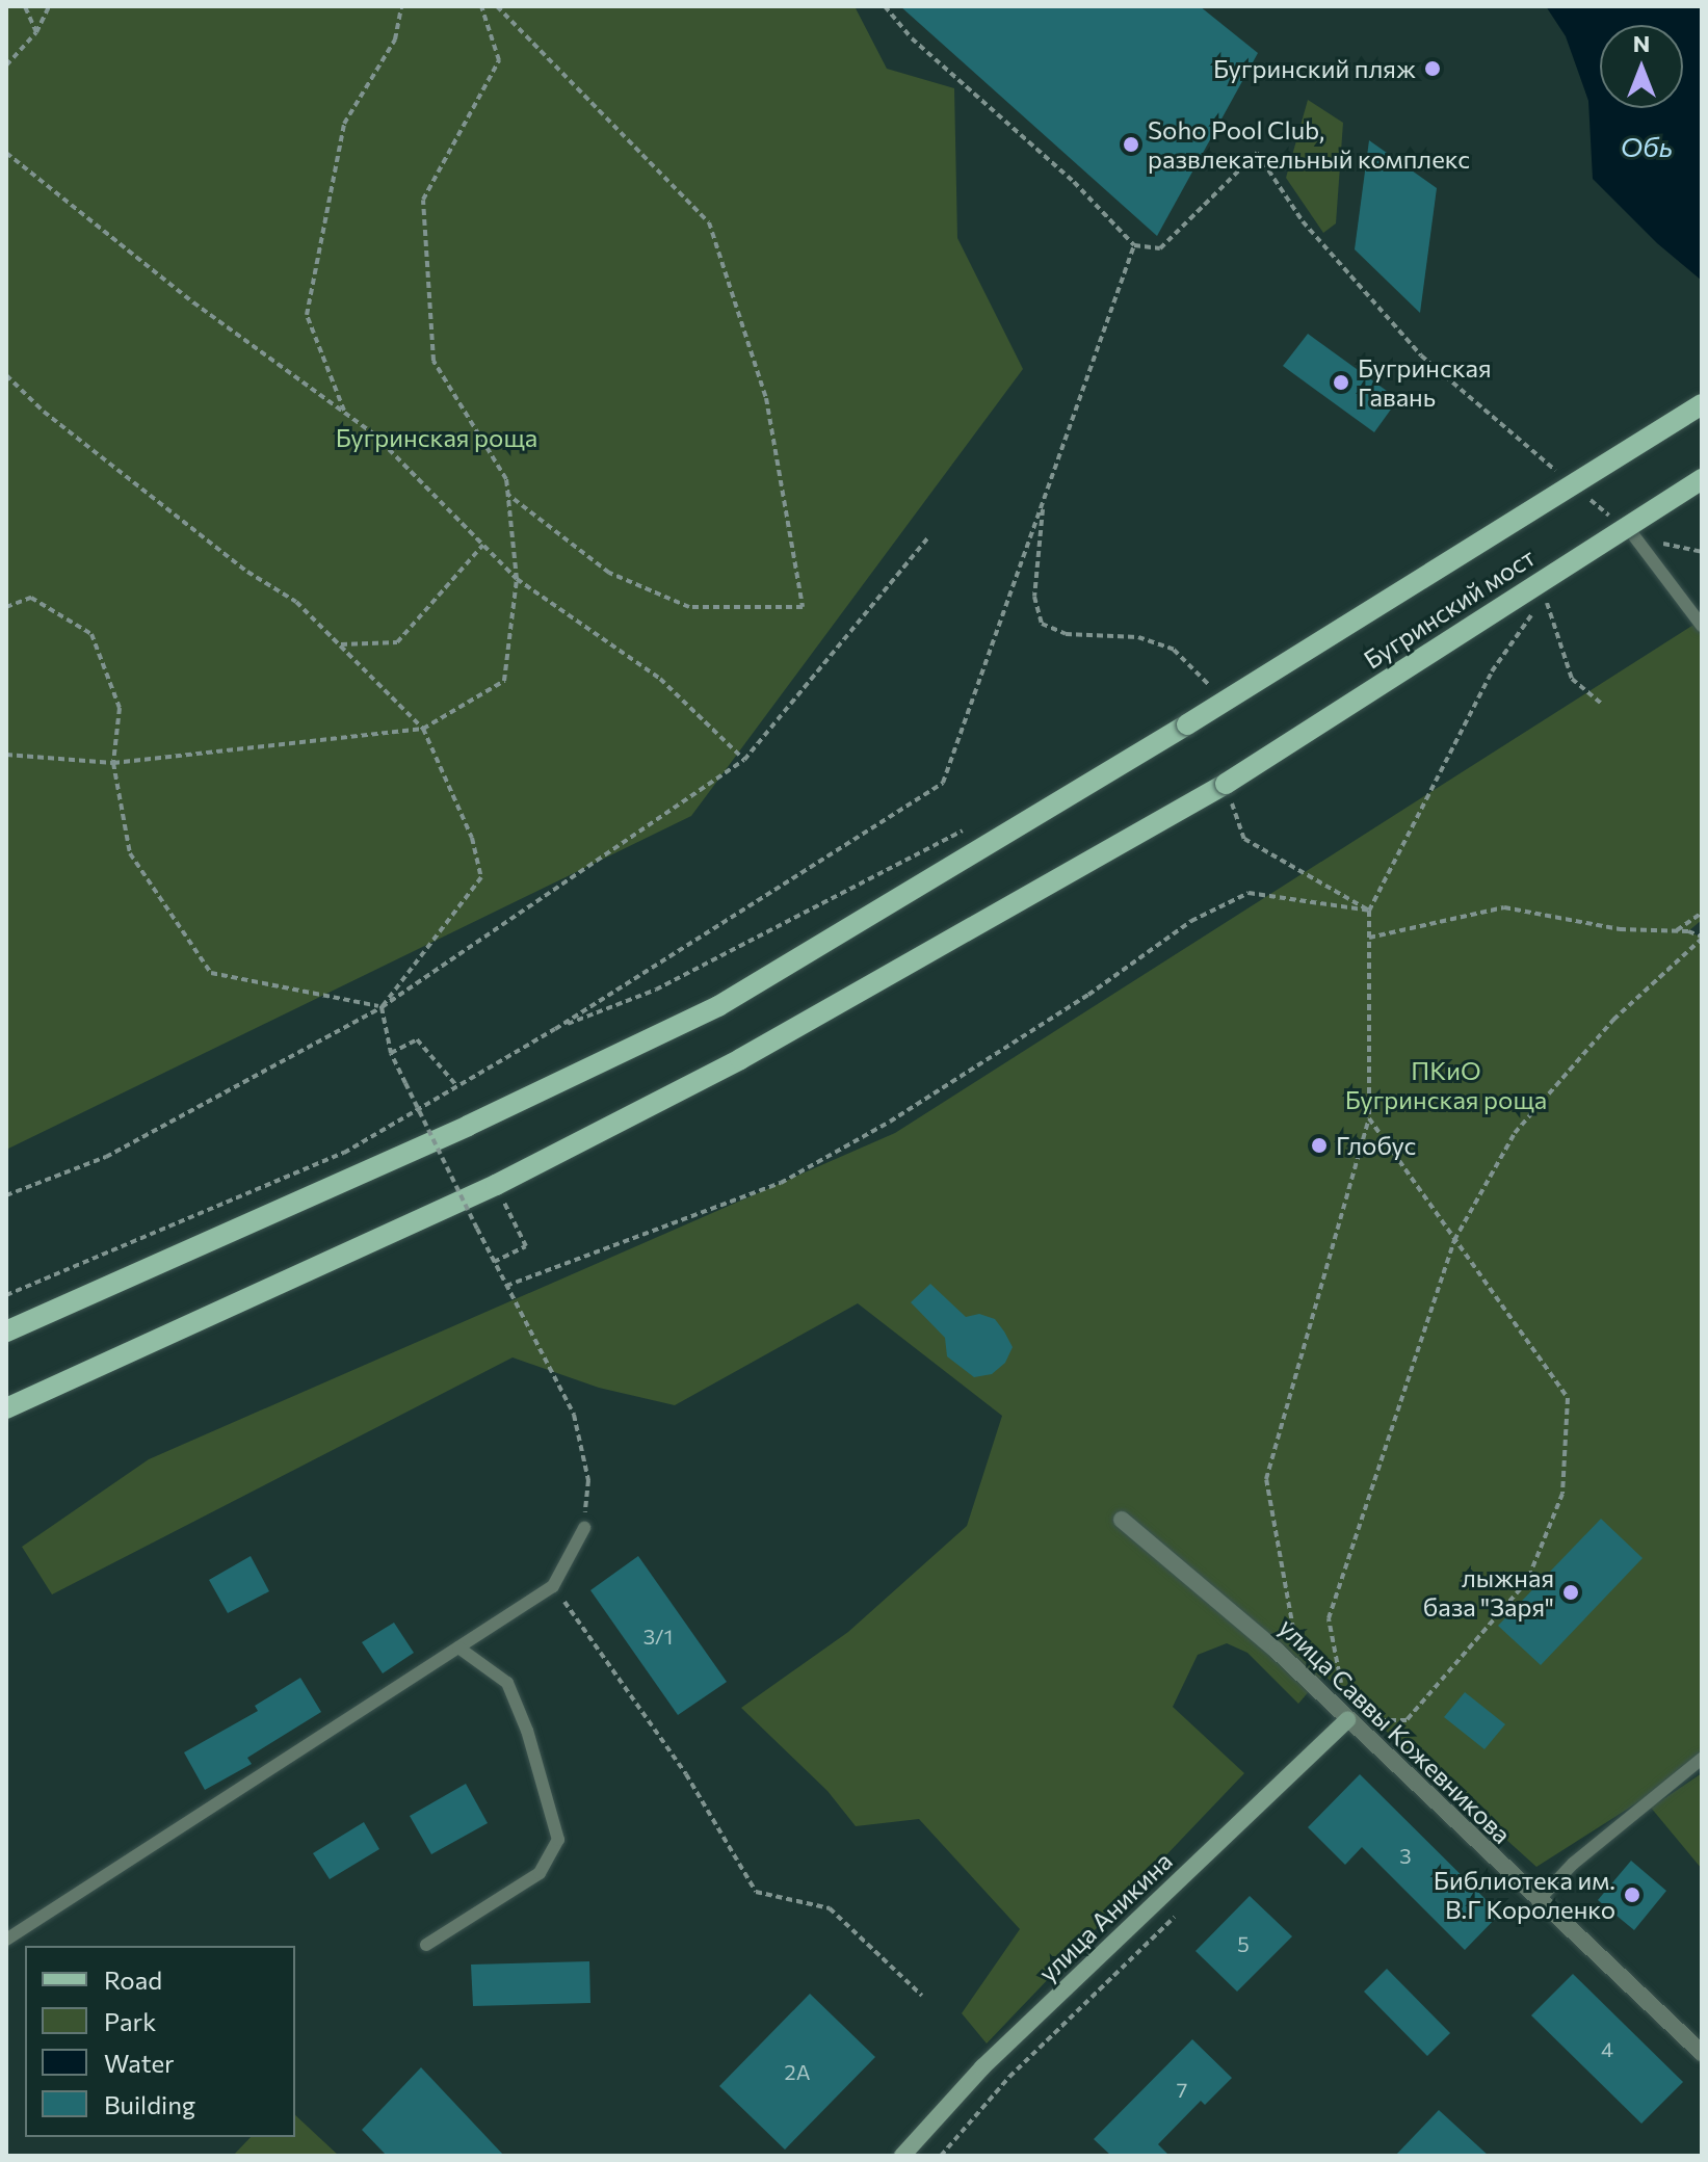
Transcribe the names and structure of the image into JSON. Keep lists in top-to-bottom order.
{
  "streets": {
    "main road": ["Бугринский мост"],
    "street": ["улица Саввы Кожевникова", "улица Аникина"]
  },
  "crossings": [
    ["улица Саввы Кожевникова", "улица Аникина"]
  ],
  "water": ["Обь"],
  "parks": ["Бугринская роща", "ПКиО Бугринская роща"],
  "places": [
    "Бугринский пляж",
    "Soho Pool Club, развлекательный комплекс",
    "Бугринская Гавань",
    "Глобус",
    "лыжная база \"Заря\"",
    "Библиотека им. В.Г Короленко"
  ],
  "house_numbers": [
    "3/1",
    "3",
    "5",
    "4",
    "2А",
    "7"
  ],
  "legend": [
    "Road",
    "Park",
    "Water",
    "Building"
  ],
  "north": "top"
}
